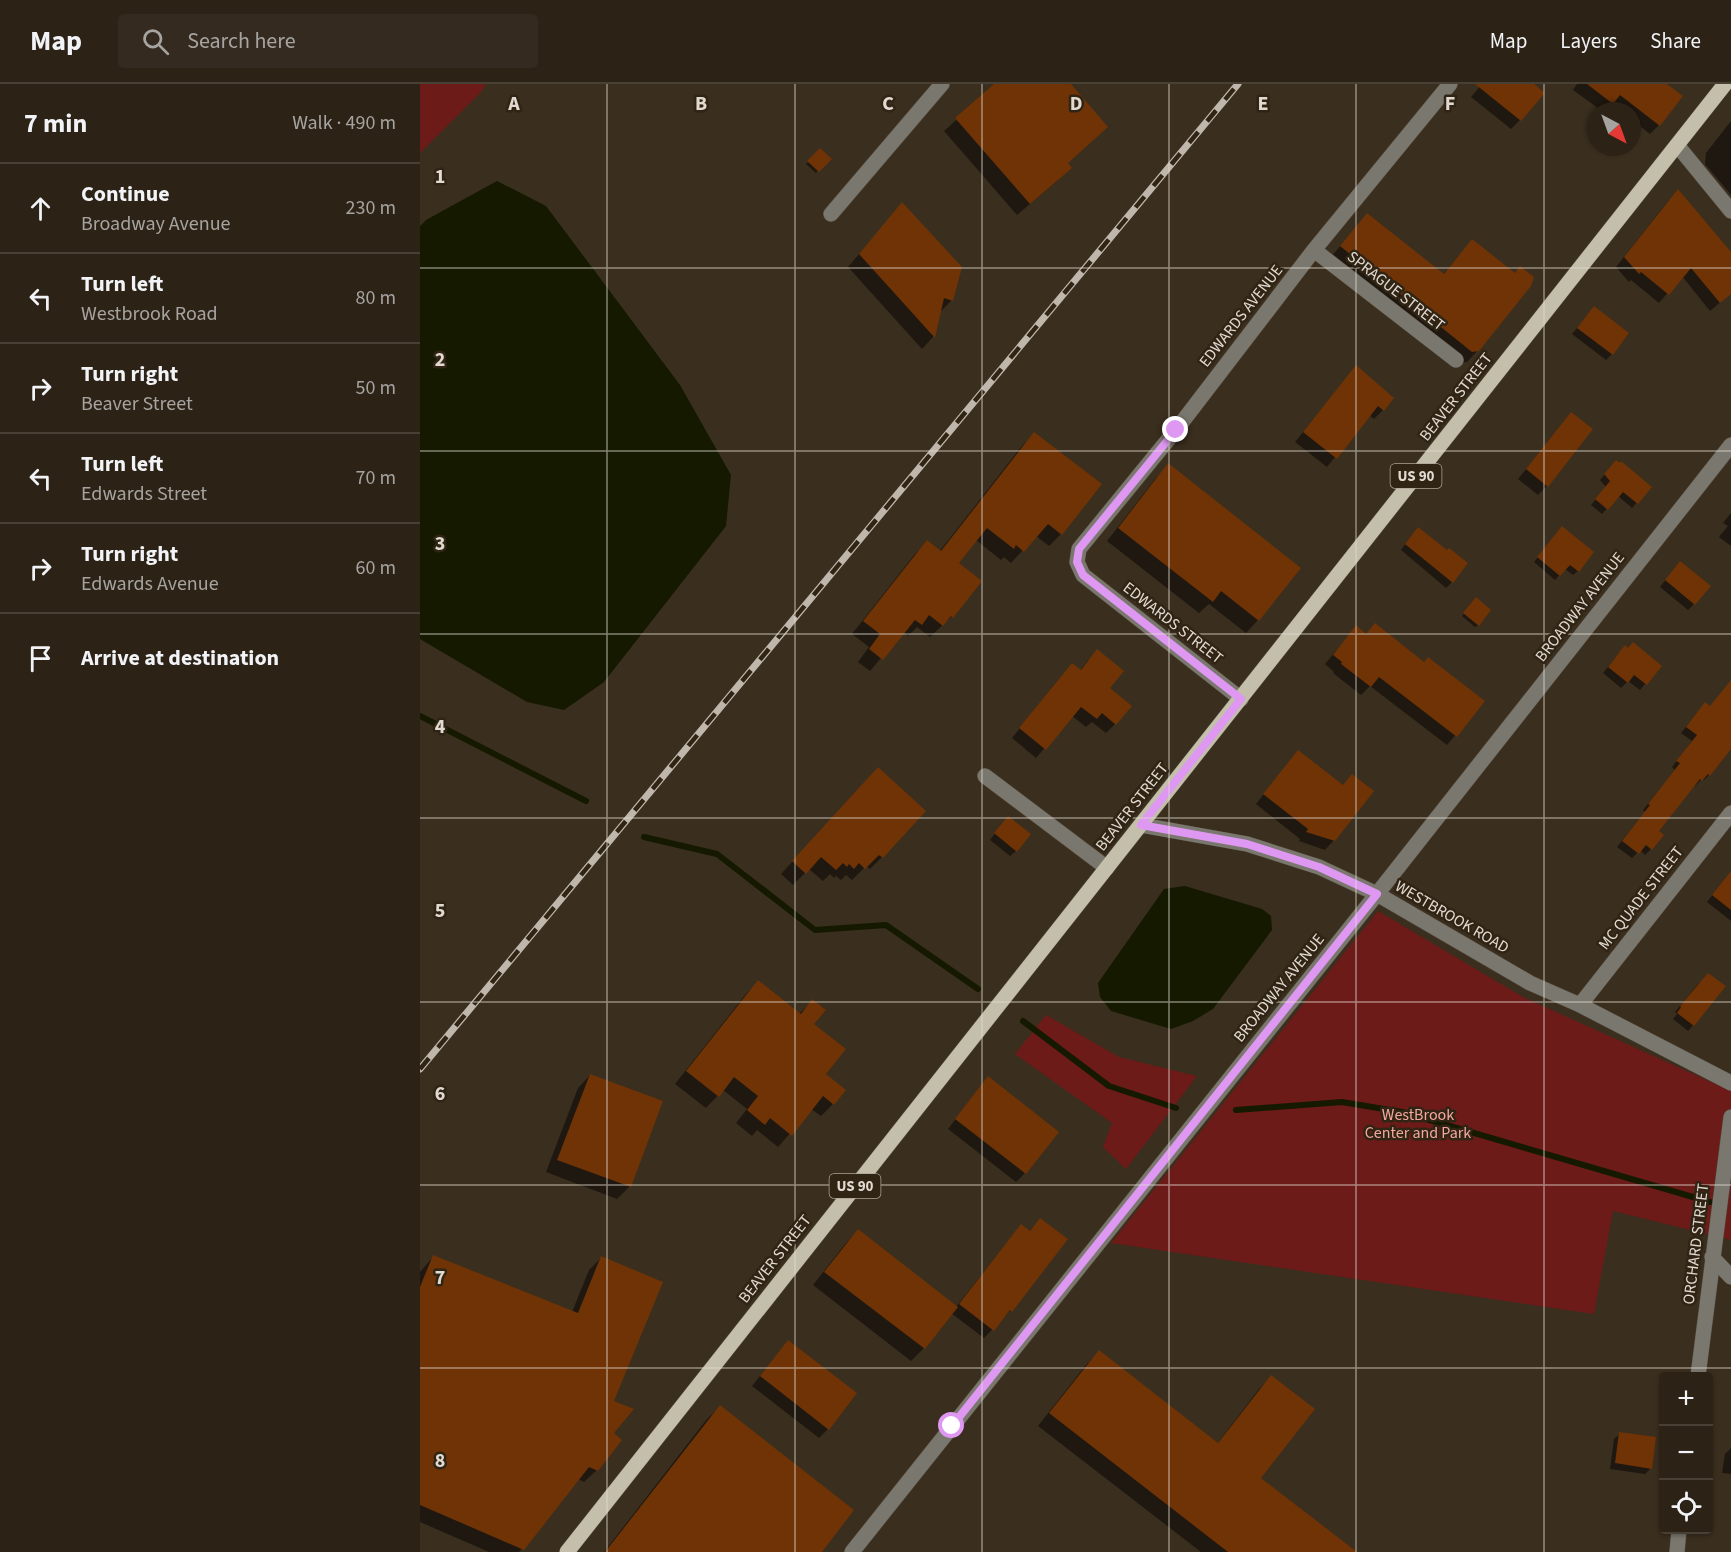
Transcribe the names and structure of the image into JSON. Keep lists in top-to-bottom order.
{
  "streets": {
    "main road": ["BEAVER STREET", "US 90"],
    "street": [
      "SPRAGUE STREET",
      "EDWARDS AVENUE",
      "BROADWAY AVENUE",
      "EDWARDS STREET",
      "MC QUADE STREET",
      "WESTBROOK ROAD",
      "ORCHARD STREET"
    ]
  },
  "crossings": [
    ["SPRAGUE STREET", "EDWARDS AVENUE"],
    ["EDWARDS AVENUE", "EDWARDS STREET"],
    ["BEAVER STREET", "EDWARDS STREET"],
    ["BEAVER STREET", "WESTBROOK ROAD"],
    ["BROADWAY AVENUE", "WESTBROOK ROAD"],
    ["MC QUADE STREET", "WESTBROOK ROAD"]
  ],
  "parks": ["WestBrook Center and Park"],
  "north": "bottom right",
  "page": {
    "header": "Map",
    "search": "Search here",
    "nav": ["Map", "Layers", "Share"],
    "heading": ["7 min", "Walk · 490 m"],
    "list": [
      ["Continue", "Broadway Avenue", "230 m"],
      ["Turn left", "Westbrook Road", "80 m"],
      ["Turn right", "Beaver Street", "50 m"],
      ["Turn left", "Edwards Street", "70 m"],
      ["Turn right", "Edwards Avenue", "60 m"],
      "Arrive at destination"
    ],
    "map_buttons": ["+", "−"]
  },
  "grid": {
    "columns": [
      "A",
      "B",
      "C",
      "D",
      "E",
      "F"
    ],
    "rows": [
      "1",
      "2",
      "3",
      "4",
      "5",
      "6",
      "7",
      "8"
    ]
  }
}
